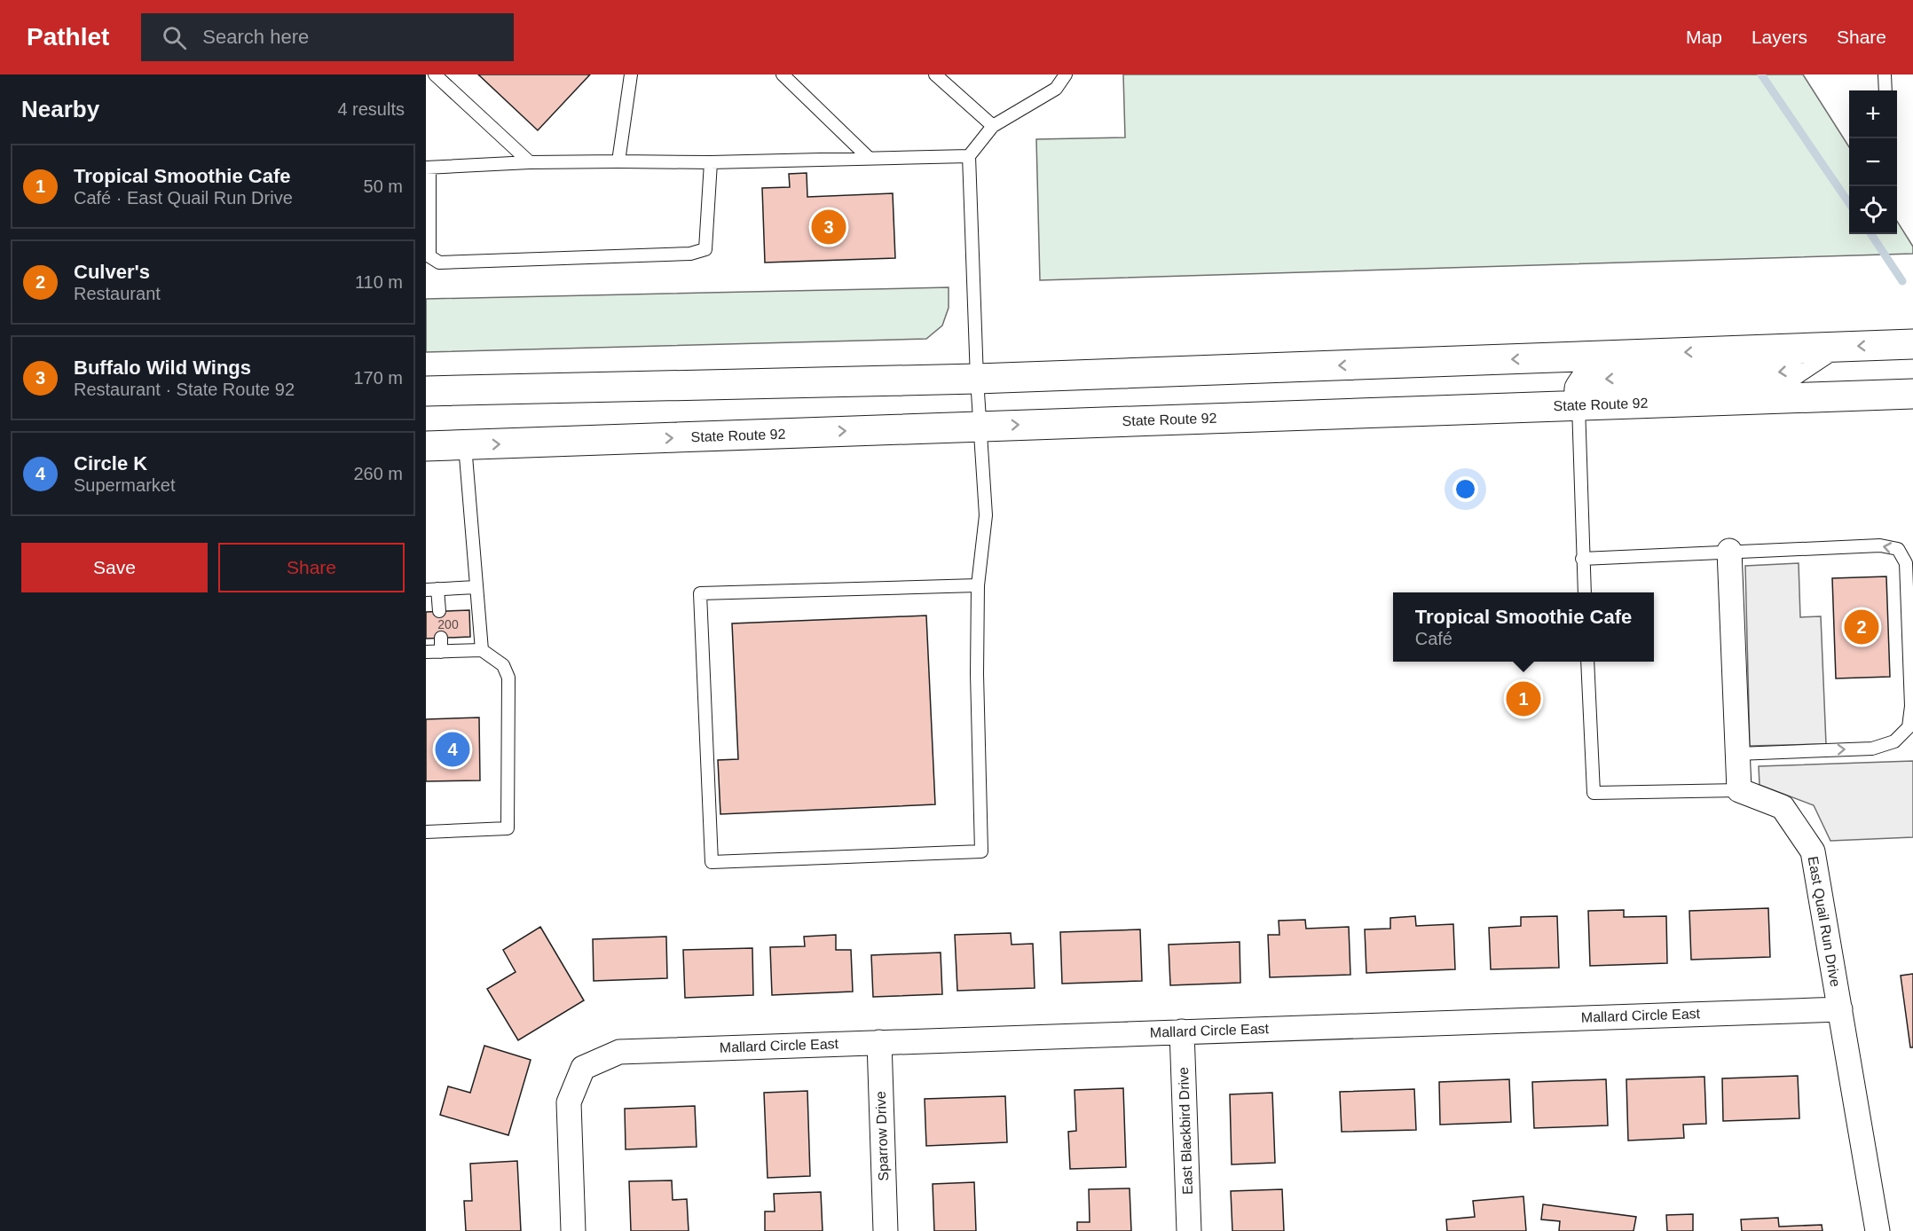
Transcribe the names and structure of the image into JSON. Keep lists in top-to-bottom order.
{
  "streets": {
    "main road": ["State Route 92"],
    "street": [
      "East Quail Run Drive",
      "Mallard Circle East",
      "East Blackbird Drive",
      "Sparrow Drive"
    ]
  },
  "crossings": [
    ["East Quail Run Drive", "Mallard Circle East"],
    ["Mallard Circle East", "East Blackbird Drive"],
    ["Mallard Circle East", "Sparrow Drive"]
  ],
  "house_numbers": ["200"],
  "page": {
    "header": "Pathlet",
    "search": "Search here",
    "nav": ["Map", "Layers", "Share"],
    "heading": ["Nearby", "4 results"],
    "map_buttons": ["+", "−"],
    "list": [
      {
        "mark": "1",
        "name": "Tropical Smoothie Cafe",
        "note": "Café · East Quail Run Drive",
        "value": "50 m"
      },
      {
        "mark": "2",
        "name": "Culver's",
        "note": "Restaurant",
        "value": "110 m"
      },
      {
        "mark": "3",
        "name": "Buffalo Wild Wings",
        "note": "Restaurant · State Route 92",
        "value": "170 m"
      },
      {
        "mark": "4",
        "name": "Circle K",
        "note": "Supermarket",
        "value": "260 m"
      }
    ],
    "pins": [
      "3",
      "2",
      "1",
      "4"
    ],
    "buttons": ["Save", "Share"],
    "popup": ["Tropical Smoothie Cafe", "Café"]
  }
}
